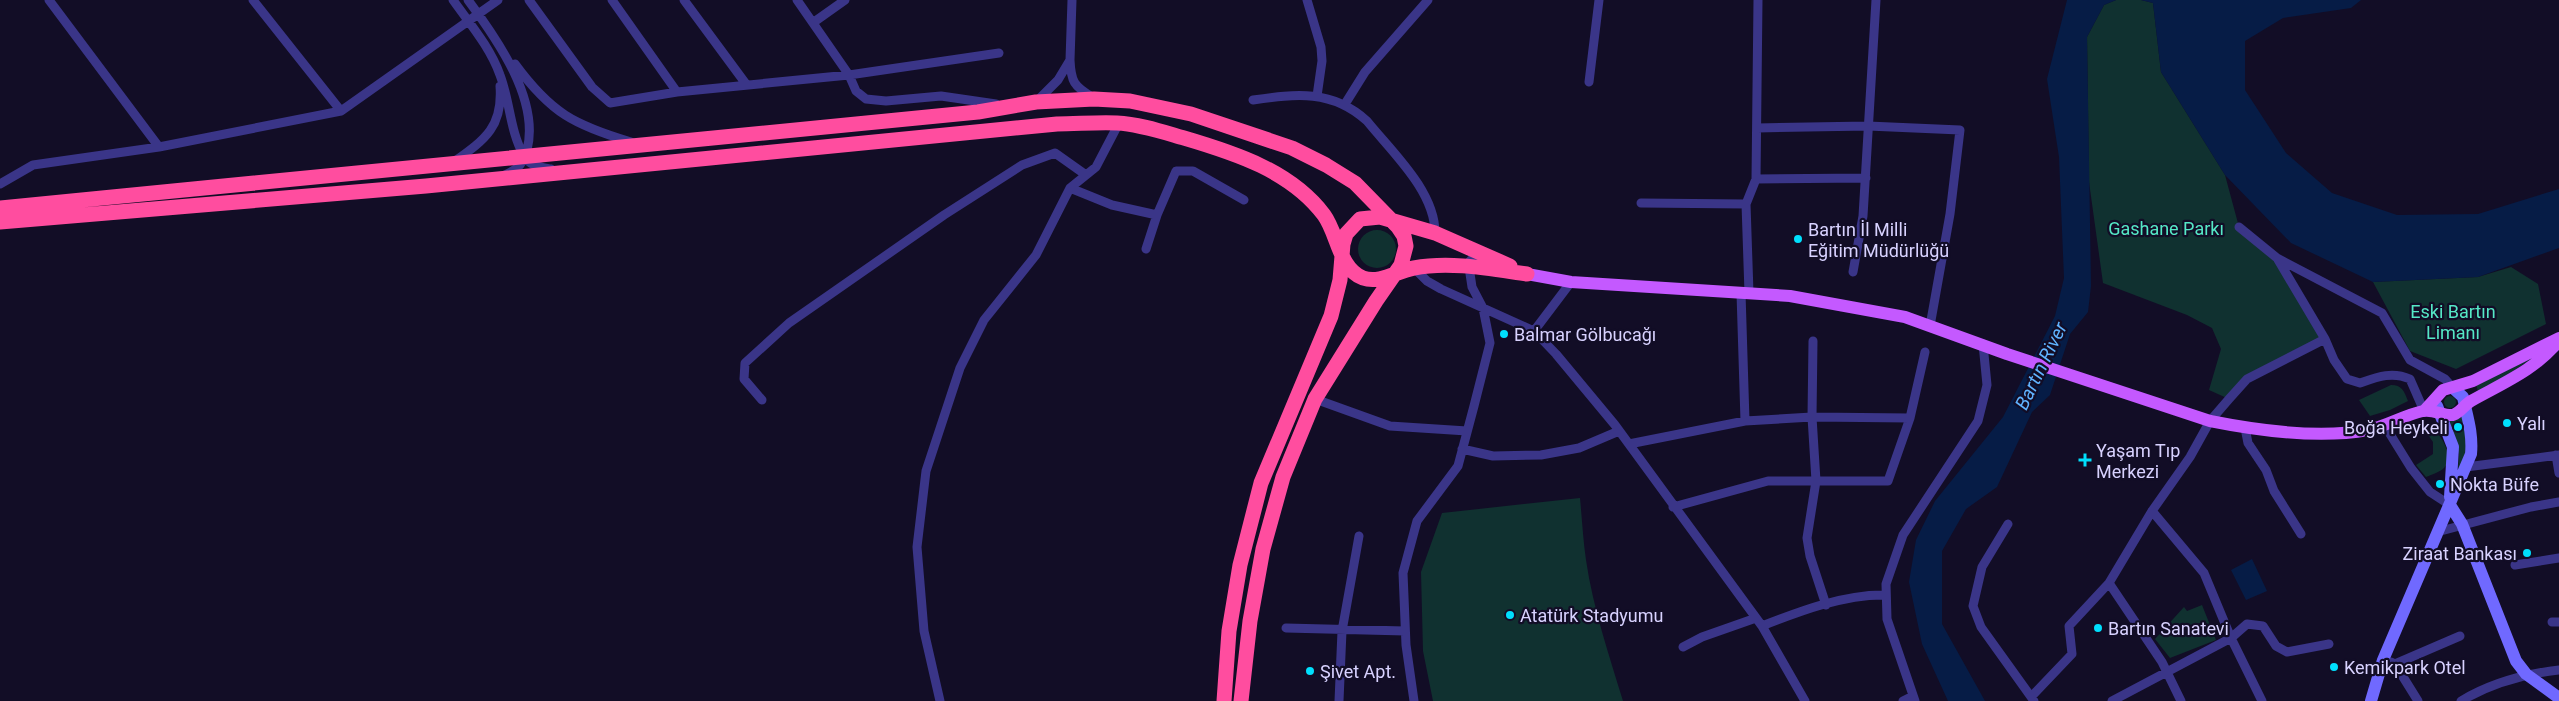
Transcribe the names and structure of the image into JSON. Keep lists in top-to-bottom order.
{
  "water": ["Bartın River"],
  "parks": ["Gashane Parkı", "Eski Bartın Limanı"],
  "places": {
    "other": [
      "Bartın İl Milli Eğitim Müdürlüğü",
      "Balmar Gölbucağı",
      "Yalı",
      "Boğa Heykeli",
      "Nokta Büfe",
      "Ziraat Bankası",
      "Atatürk Stadyumu",
      "Bartın Sanatevi",
      "Kemikpark Otel",
      "Şivet Apt."
    ],
    "health": ["Yaşam Tıp Merkezi"]
  }
}
